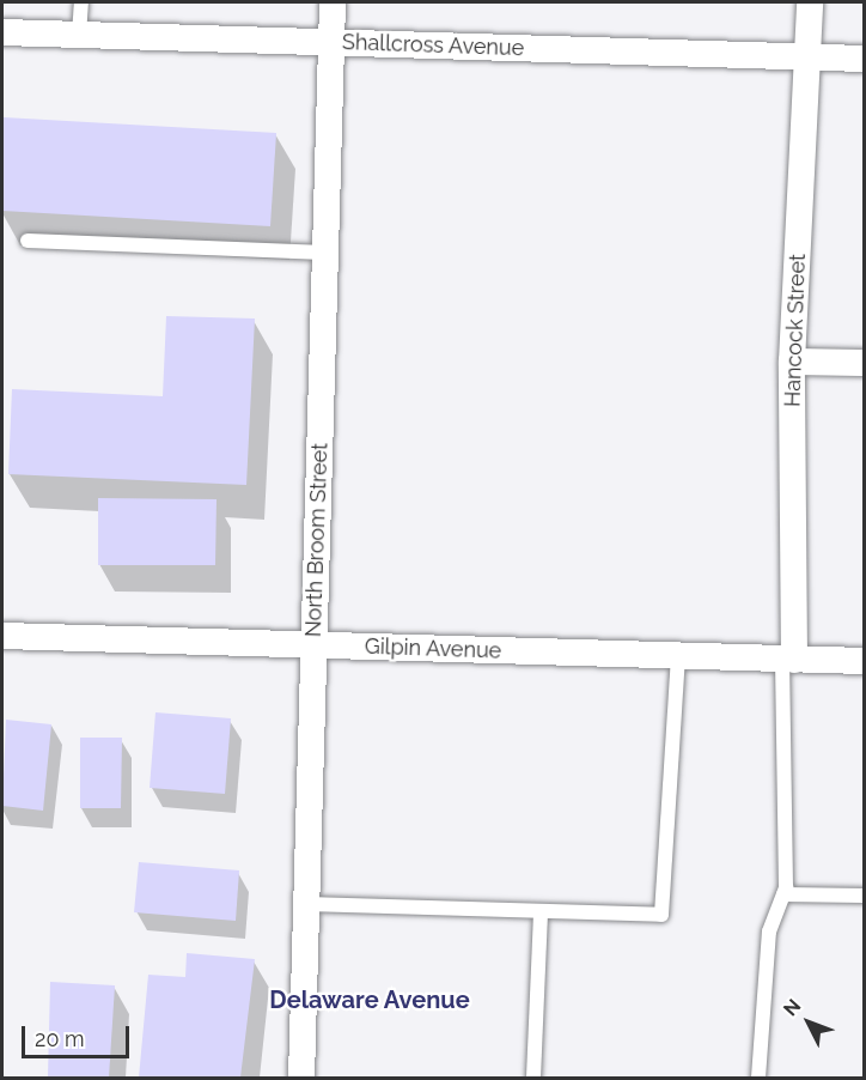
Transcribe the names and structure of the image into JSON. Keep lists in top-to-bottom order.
{
  "streets": {
    "street": [
      "Shallcross Avenue",
      "Hancock Street",
      "North Broom Street",
      "Gilpin Avenue"
    ]
  },
  "crossings": [
    ["Shallcross Avenue", "Hancock Street"],
    ["Shallcross Avenue", "North Broom Street"],
    ["Hancock Street", "Gilpin Avenue"],
    ["North Broom Street", "Gilpin Avenue"]
  ],
  "districts": ["Delaware Avenue"],
  "scale_bar": "20 m",
  "north": "top left"
}
